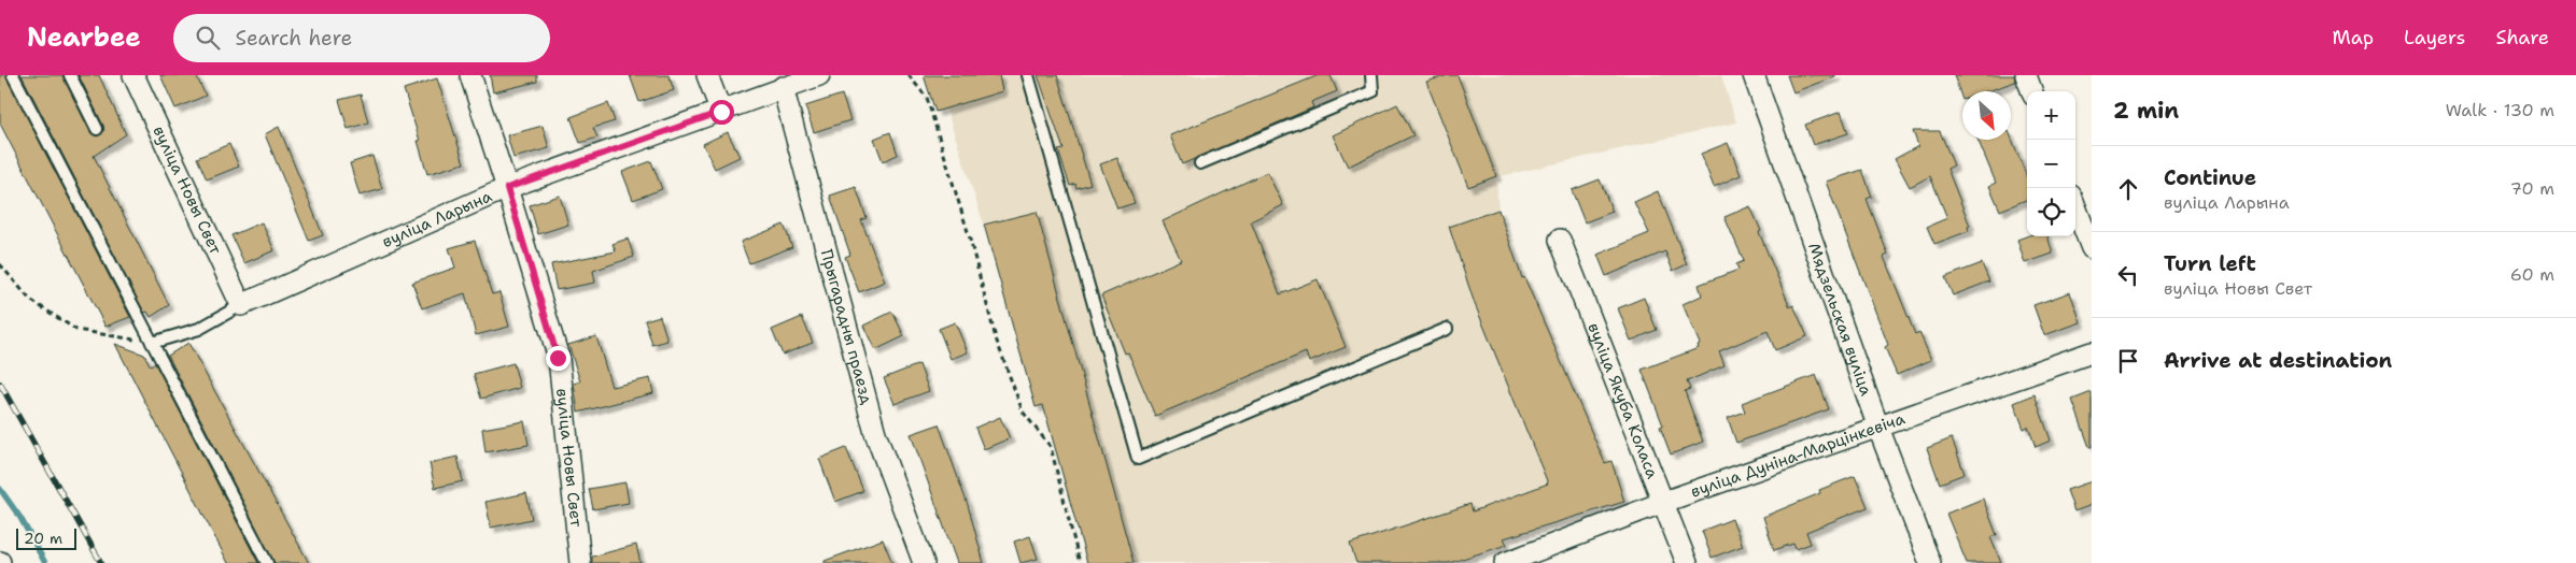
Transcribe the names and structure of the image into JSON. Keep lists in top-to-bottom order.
{
  "streets": {
    "street": [
      "вуліца Новы Свет",
      "вуліца Ларына",
      "Мядзельская вуліца",
      "Прыгарадны праезд",
      "вуліца Якуба Коласа",
      "вуліца Дуніна-Марцінкевіча"
    ]
  },
  "crossings": [
    ["вуліца Новы Свет", "вуліца Ларына"],
    ["вуліца Ларына", "Прыгарадны праезд"],
    ["Мядзельская вуліца", "вуліца Дуніна-Марцінкевіча"],
    ["вуліца Якуба Коласа", "вуліца Дуніна-Марцінкевіча"]
  ],
  "scale_bar": "20 m",
  "north": "bottom right",
  "page": {
    "header": "Nearbee",
    "search": "Search here",
    "nav": ["Map", "Layers", "Share"],
    "heading": ["2 min", "Walk · 130 m"],
    "map_buttons": ["+", "−"],
    "list": [
      ["Continue", "вуліца Ларына", "70 m"],
      ["Turn left", "вуліца Новы Свет", "60 m"],
      "Arrive at destination"
    ],
    "scale": "20 m"
  }
}
